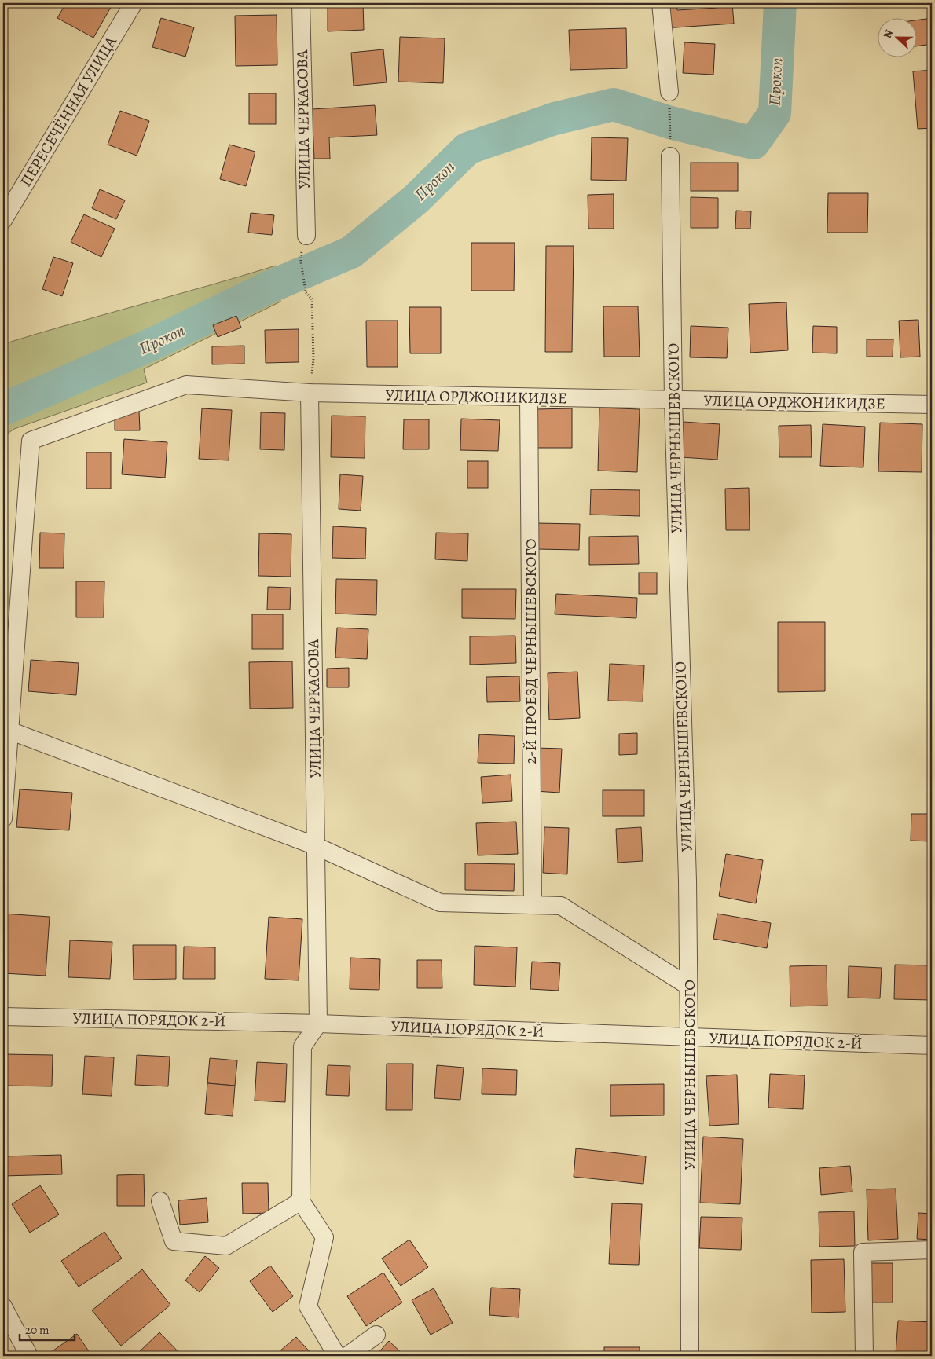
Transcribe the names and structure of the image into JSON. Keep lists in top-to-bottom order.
{
  "streets": {
    "street": [
      "ПЕРЕСЕЧЁННАЯ УЛИЦА",
      "УЛИЦА ЧЕРКАСОВА",
      "УЛИЦА ОРДЖОНИКИДЗЕ",
      "УЛИЦА ЧЕРНЫШЕВСКОГО",
      "2-Й ПРОЕЗД ЧЕРНЫШЕВСКОГО",
      "УЛИЦА ПОРЯДОК 2-Й"
    ]
  },
  "crossings": [
    ["УЛИЦА ЧЕРКАСОВА", "УЛИЦА ОРДЖОНИКИДЗЕ"],
    ["УЛИЦА ЧЕРКАСОВА", "УЛИЦА ПОРЯДОК 2-Й"],
    ["УЛИЦА ОРДЖОНИКИДЗЕ", "УЛИЦА ЧЕРНЫШЕВСКОГО"],
    ["УЛИЦА ОРДЖОНИКИДЗЕ", "2-Й ПРОЕЗД ЧЕРНЫШЕВСКОГО"],
    ["УЛИЦА ЧЕРНЫШЕВСКОГО", "УЛИЦА ПОРЯДОК 2-Й"]
  ],
  "water": ["Прокоп"],
  "scale_bar": "20 m",
  "north": "left"
}
